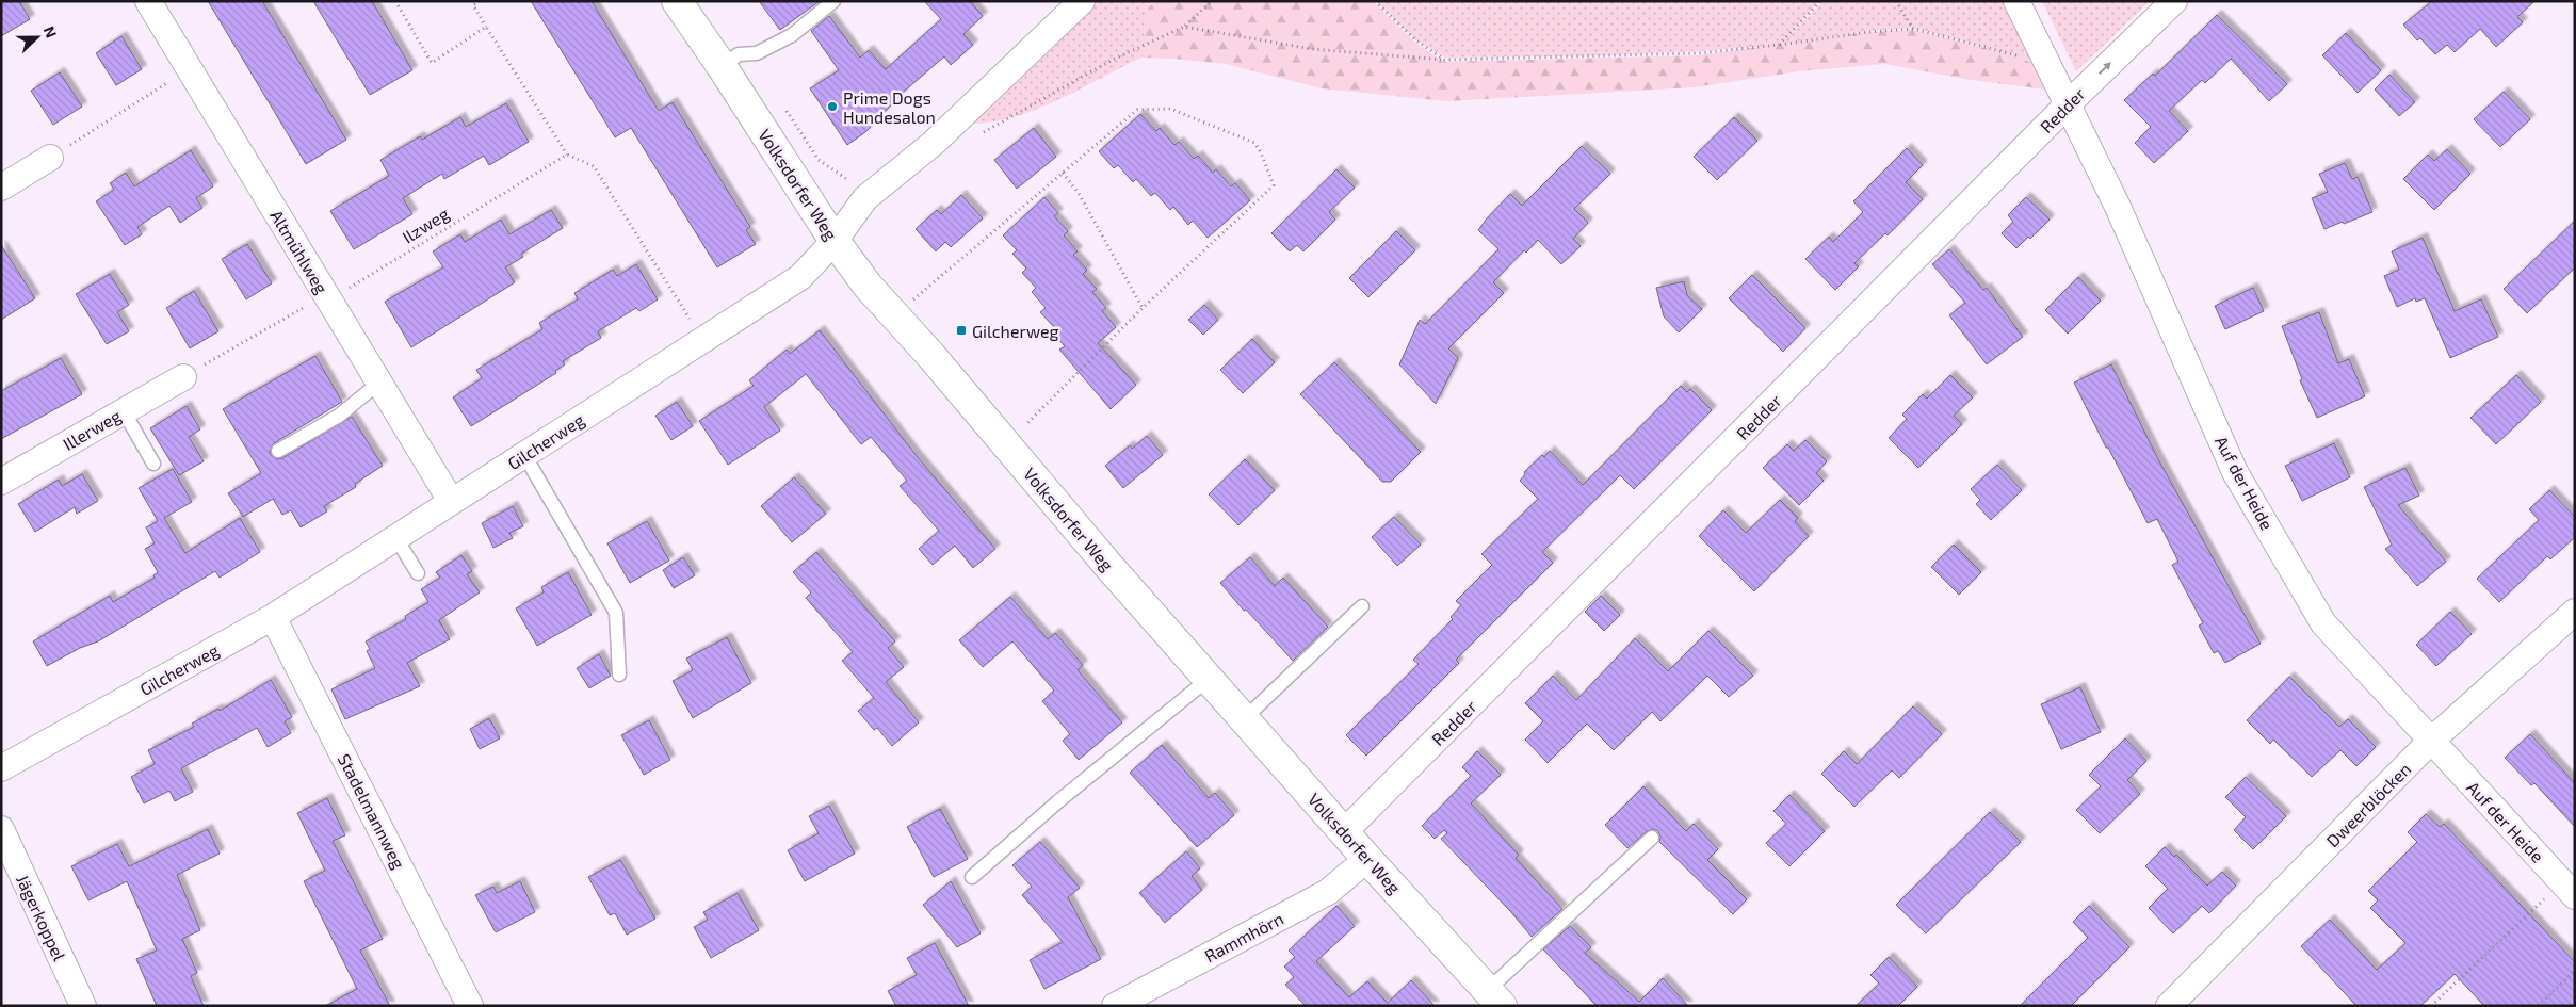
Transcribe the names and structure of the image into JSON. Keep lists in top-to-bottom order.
{
  "streets": {
    "street": [
      "Redder",
      "Volksdorfer Weg",
      "Altmühlweg",
      "Illerweg",
      "Gilcherweg",
      "Auf der Heide",
      "Dweerblöcken",
      "Stadelmannweg",
      "Jägerkoppel",
      "Rammhörn"
    ],
    "path": ["Ilzweg"]
  },
  "crossings": [
    ["Redder", "Volksdorfer Weg"],
    ["Redder", "Auf der Heide"],
    ["Volksdorfer Weg", "Gilcherweg"],
    ["Volksdorfer Weg", "Rammhörn"],
    ["Ilzweg", "Altmühlweg"],
    ["Ilzweg", "Illerweg"],
    ["Altmühlweg", "Gilcherweg"],
    ["Gilcherweg", "Stadelmannweg"],
    ["Auf der Heide", "Dweerblöcken"]
  ],
  "places": {
    "other": ["Prime Dogs Hundesalon"],
    "transit": ["Gilcherweg"]
  },
  "north": "right"
}
